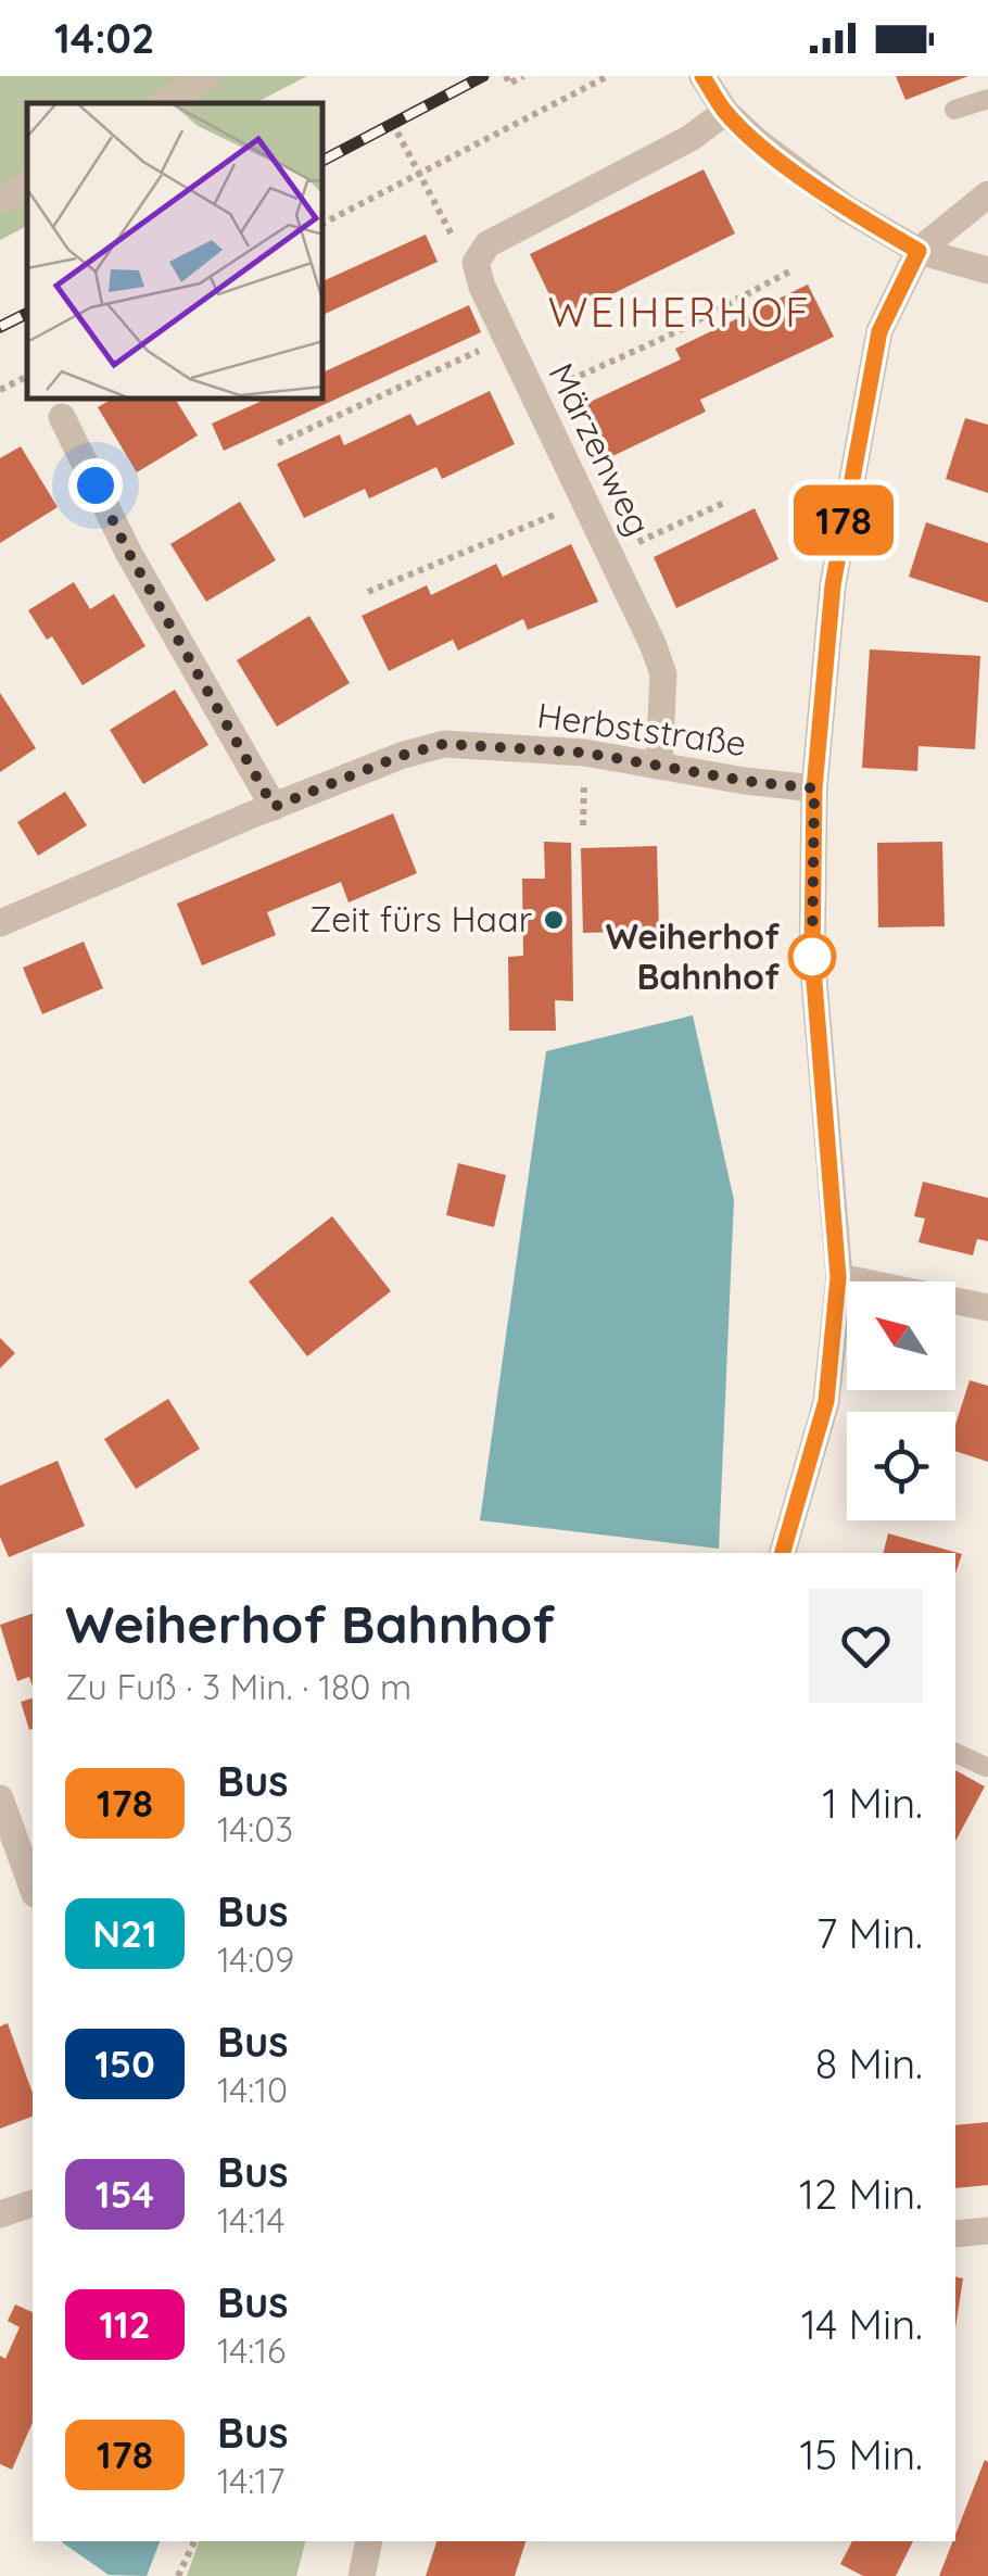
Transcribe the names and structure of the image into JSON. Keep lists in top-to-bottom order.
{
  "streets": {
    "street": ["Märzenweg", "Herbststraße"]
  },
  "crossings": [
    ["Märzenweg", "Herbststraße"]
  ],
  "districts": ["WEIHERHOF"],
  "places": ["Zeit fürs Haar", "Weiherhof Bahnhof"],
  "lines": ["bus line 178"],
  "north": "top left",
  "page": {
    "status": "14:02",
    "on_map": "178",
    "heading": ["Weiherhof Bahnhof", "Zu Fuß · 3 Min. · 180 m"],
    "list": [
      {
        "mark": "178",
        "name": "Bus",
        "note": "14:03",
        "value": "1 Min."
      },
      {
        "mark": "N21",
        "name": "Bus",
        "note": "14:09",
        "value": "7 Min."
      },
      {
        "mark": "150",
        "name": "Bus",
        "note": "14:10",
        "value": "8 Min."
      },
      {
        "mark": "154",
        "name": "Bus",
        "note": "14:14",
        "value": "12 Min."
      },
      {
        "mark": "112",
        "name": "Bus",
        "note": "14:16",
        "value": "14 Min."
      },
      {
        "mark": "178",
        "name": "Bus",
        "note": "14:17",
        "value": "15 Min."
      }
    ]
  }
}
